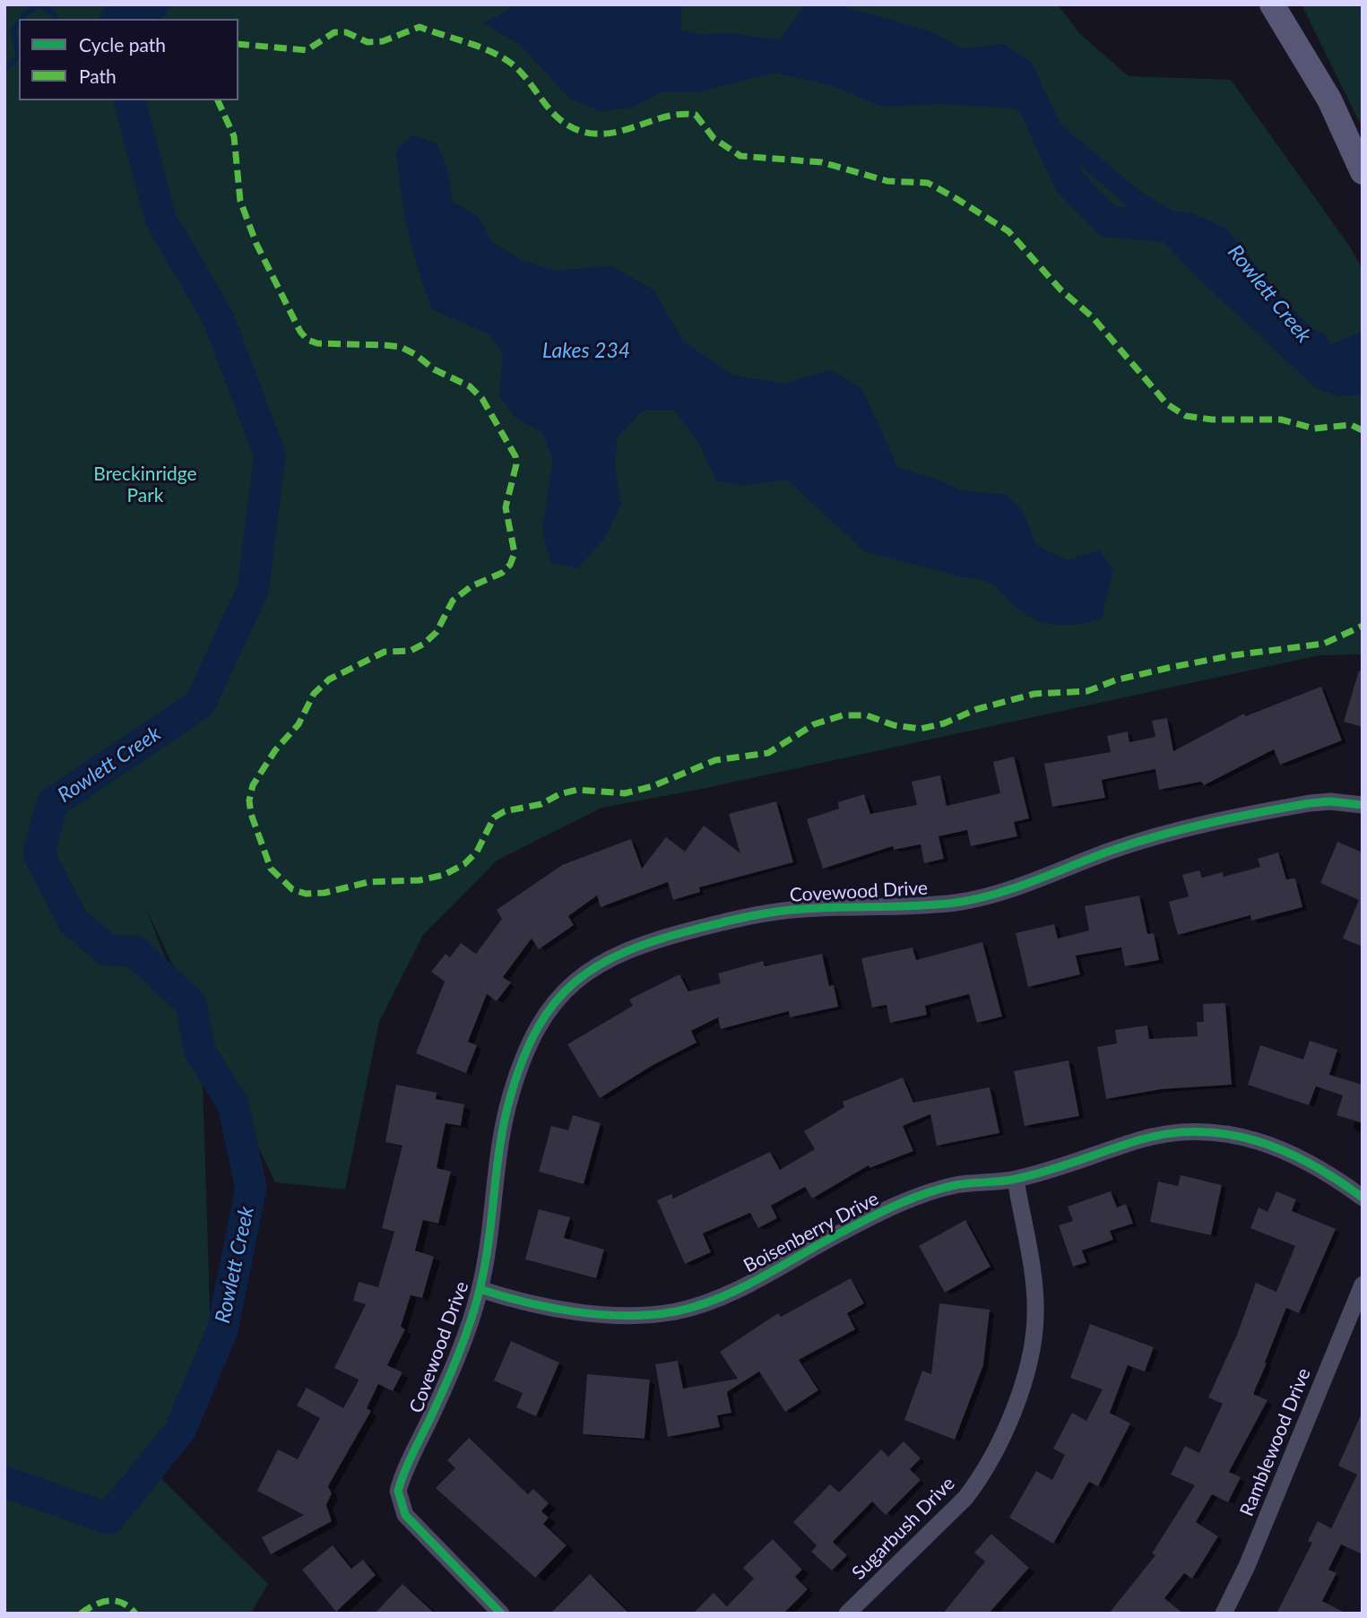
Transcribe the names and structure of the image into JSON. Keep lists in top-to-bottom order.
{
  "streets": {
    "street": [
      "Covewood Drive",
      "Boisenberry Drive",
      "Ramblewood Drive",
      "Sugarbush Drive"
    ]
  },
  "crossings": [
    ["Covewood Drive", "Boisenberry Drive"],
    ["Boisenberry Drive", "Sugarbush Drive"]
  ],
  "water": ["Rowlett Creek", "Lakes 234"],
  "parks": ["Breckinridge Park"],
  "legend": ["Cycle path", "Path"]
}
